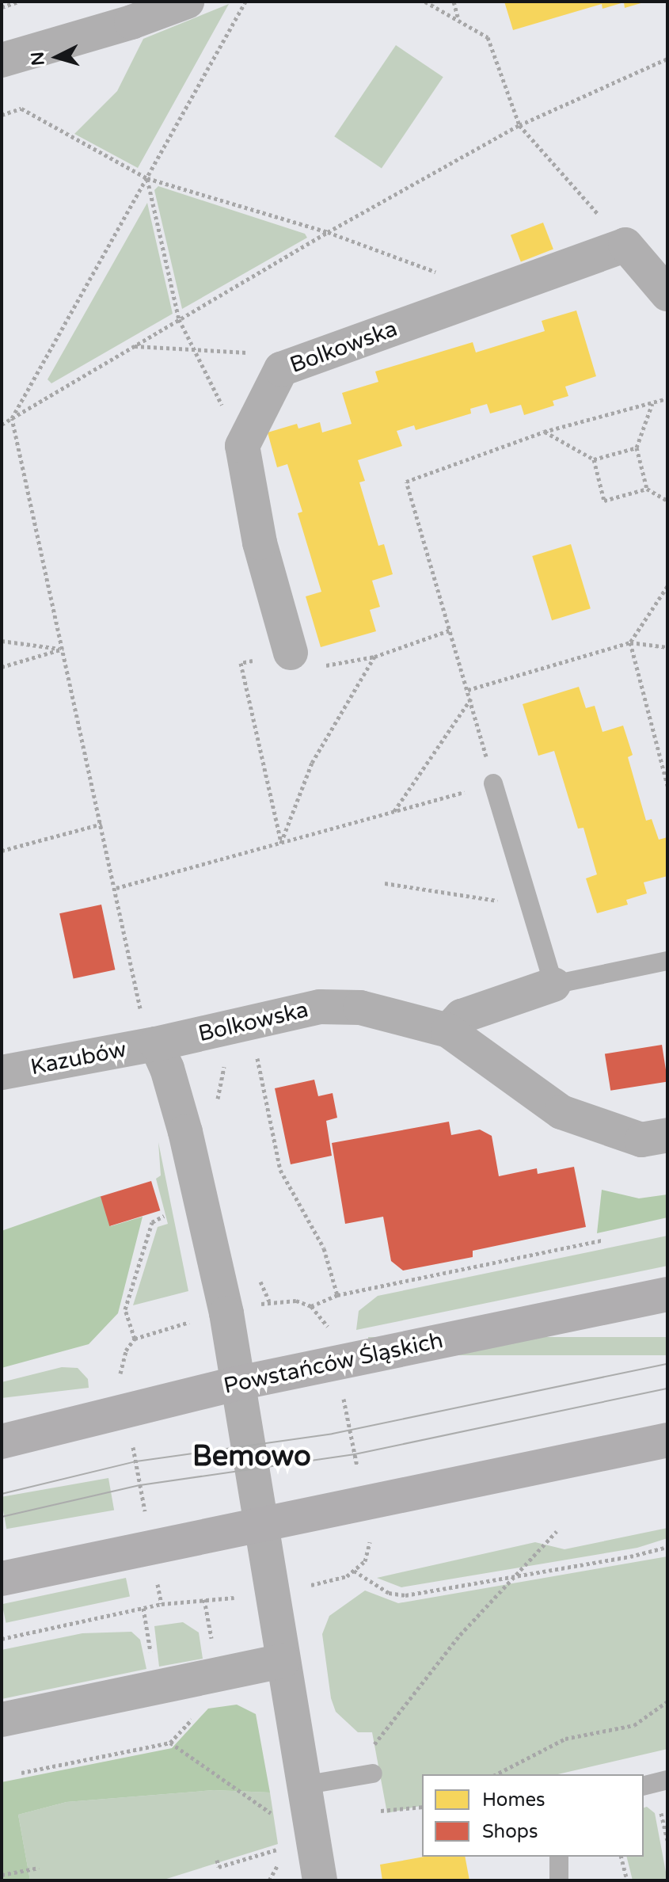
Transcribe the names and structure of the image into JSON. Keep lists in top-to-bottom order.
{
  "streets": {
    "main road": ["Powstańców Śląskich"],
    "street": ["Bolkowska", "Kazubów"]
  },
  "crossings": [
    ["Bolkowska", "Kazubów"]
  ],
  "districts": ["Bemowo"],
  "legend": ["Homes", "Shops"],
  "north": "left"
}
